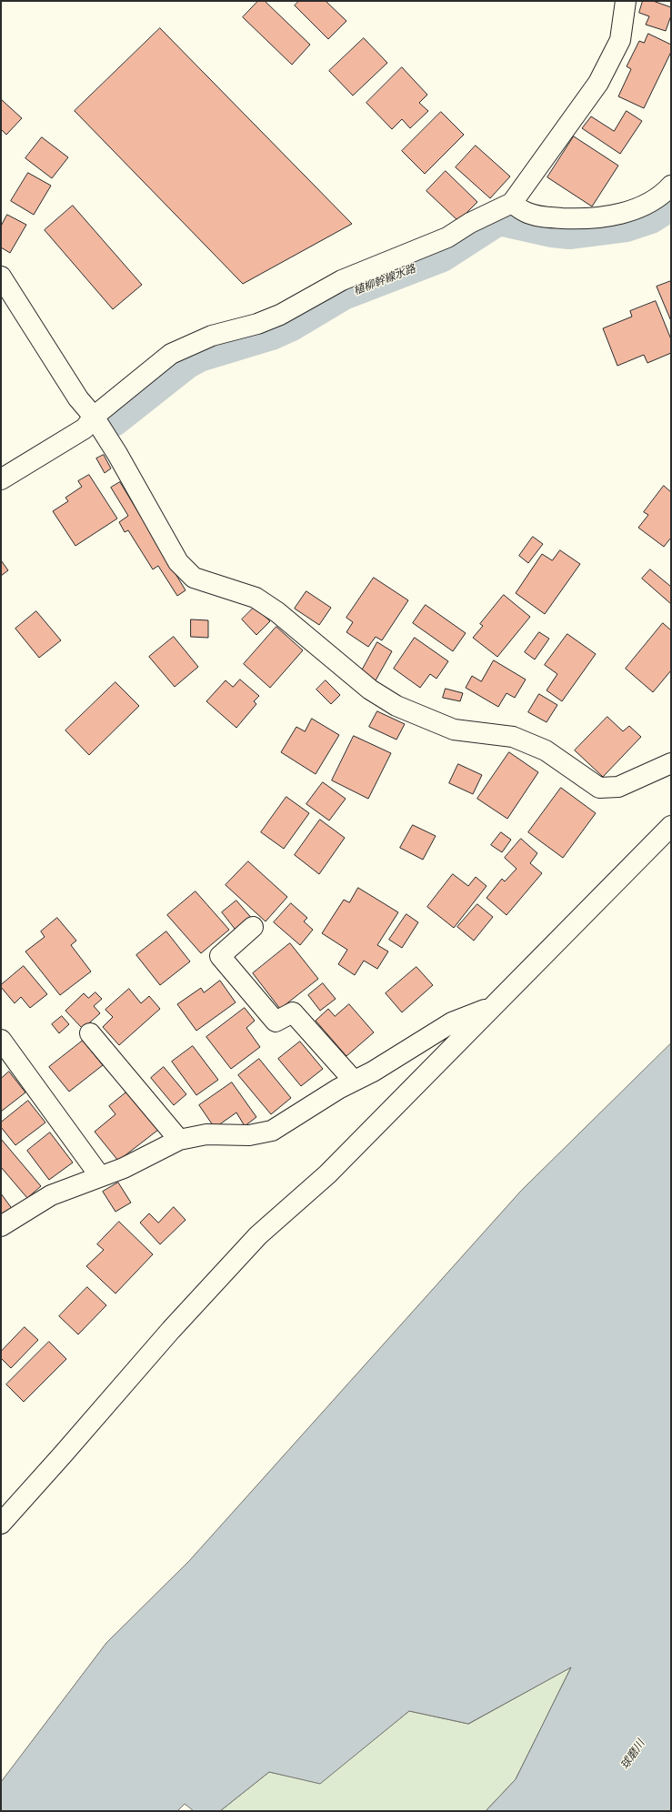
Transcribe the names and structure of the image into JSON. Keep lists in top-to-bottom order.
{
  "water": ["植柳幹線水路", "球磨川"]
}
